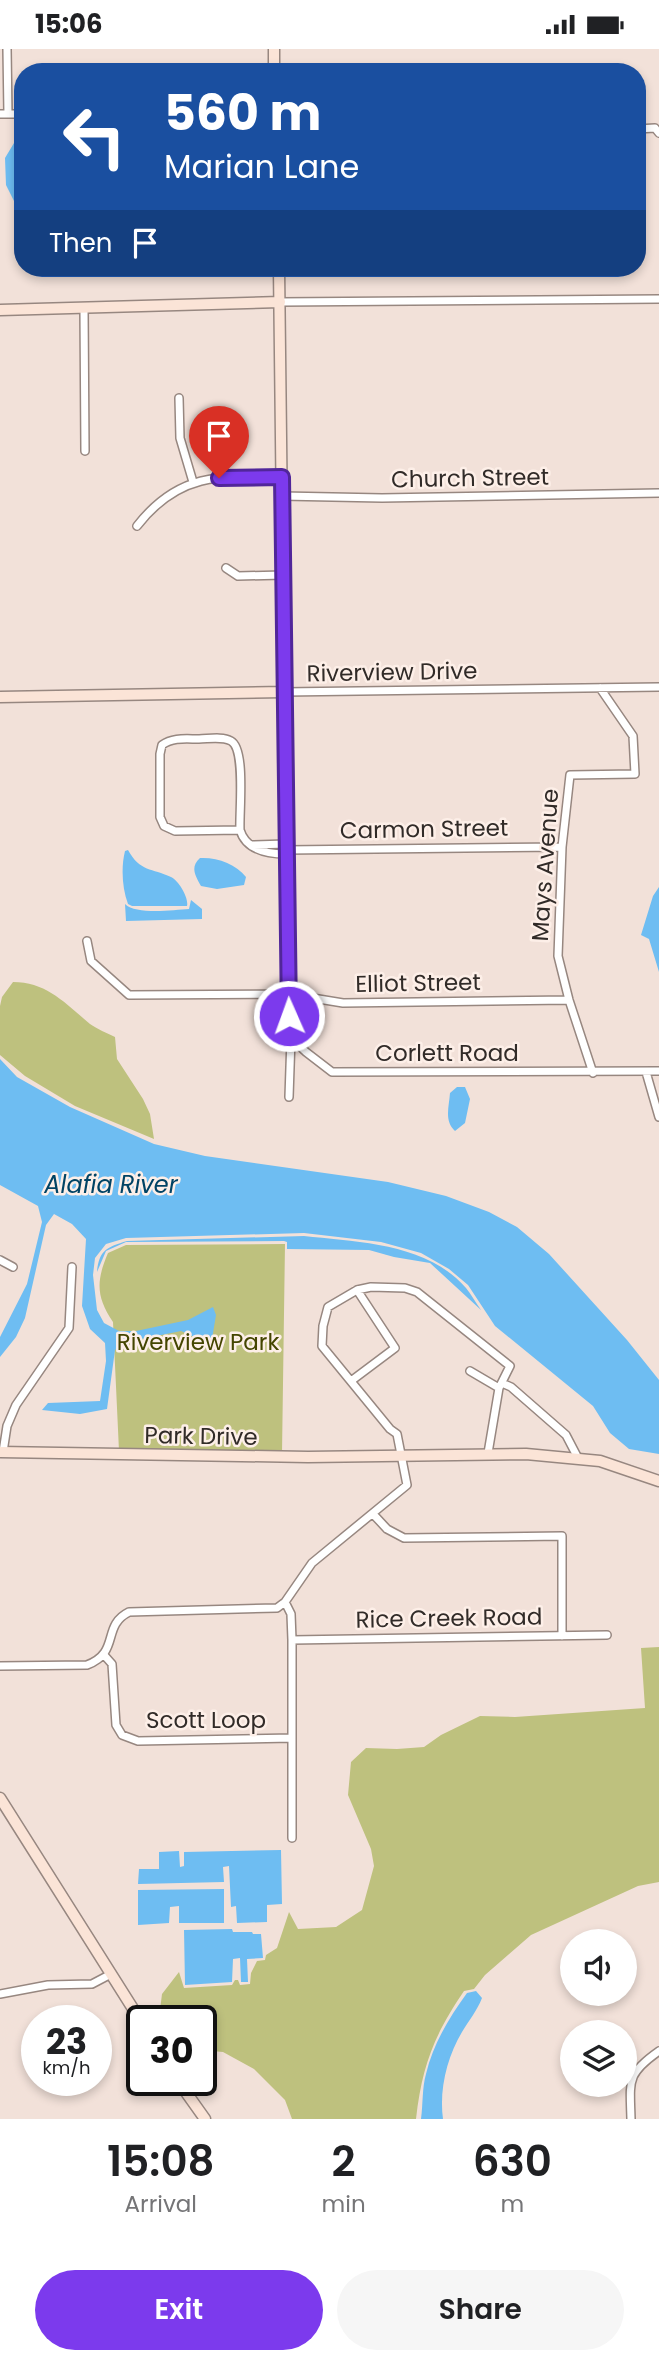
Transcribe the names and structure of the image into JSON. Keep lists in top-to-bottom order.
{
  "streets": {
    "street": [
      "Church Street",
      "Riverview Drive",
      "Carmon Street",
      "Mays Avenue",
      "Elliot Street",
      "Corlett Road",
      "Park Drive",
      "Rice Creek Road",
      "Scott Loop"
    ]
  },
  "crossings": [
    ["Riverview Drive", "Mays Avenue"],
    ["Carmon Street", "Mays Avenue"],
    ["Mays Avenue", "Elliot Street"],
    ["Mays Avenue", "Corlett Road"],
    ["Rice Creek Road", "Scott Loop"]
  ],
  "water": ["Alafia River"],
  "parks": ["Riverview Park"],
  "page": {
    "status": "15:06",
    "turn": ["560 m", "Marian Lane"],
    "then": "Then",
    "speed": "23 km/h",
    "limit": "30",
    "eta": [
      "15:08",
      "Arrival",
      "2",
      "min",
      "630",
      "m"
    ],
    "buttons": ["Exit", "Share"]
  }
}
